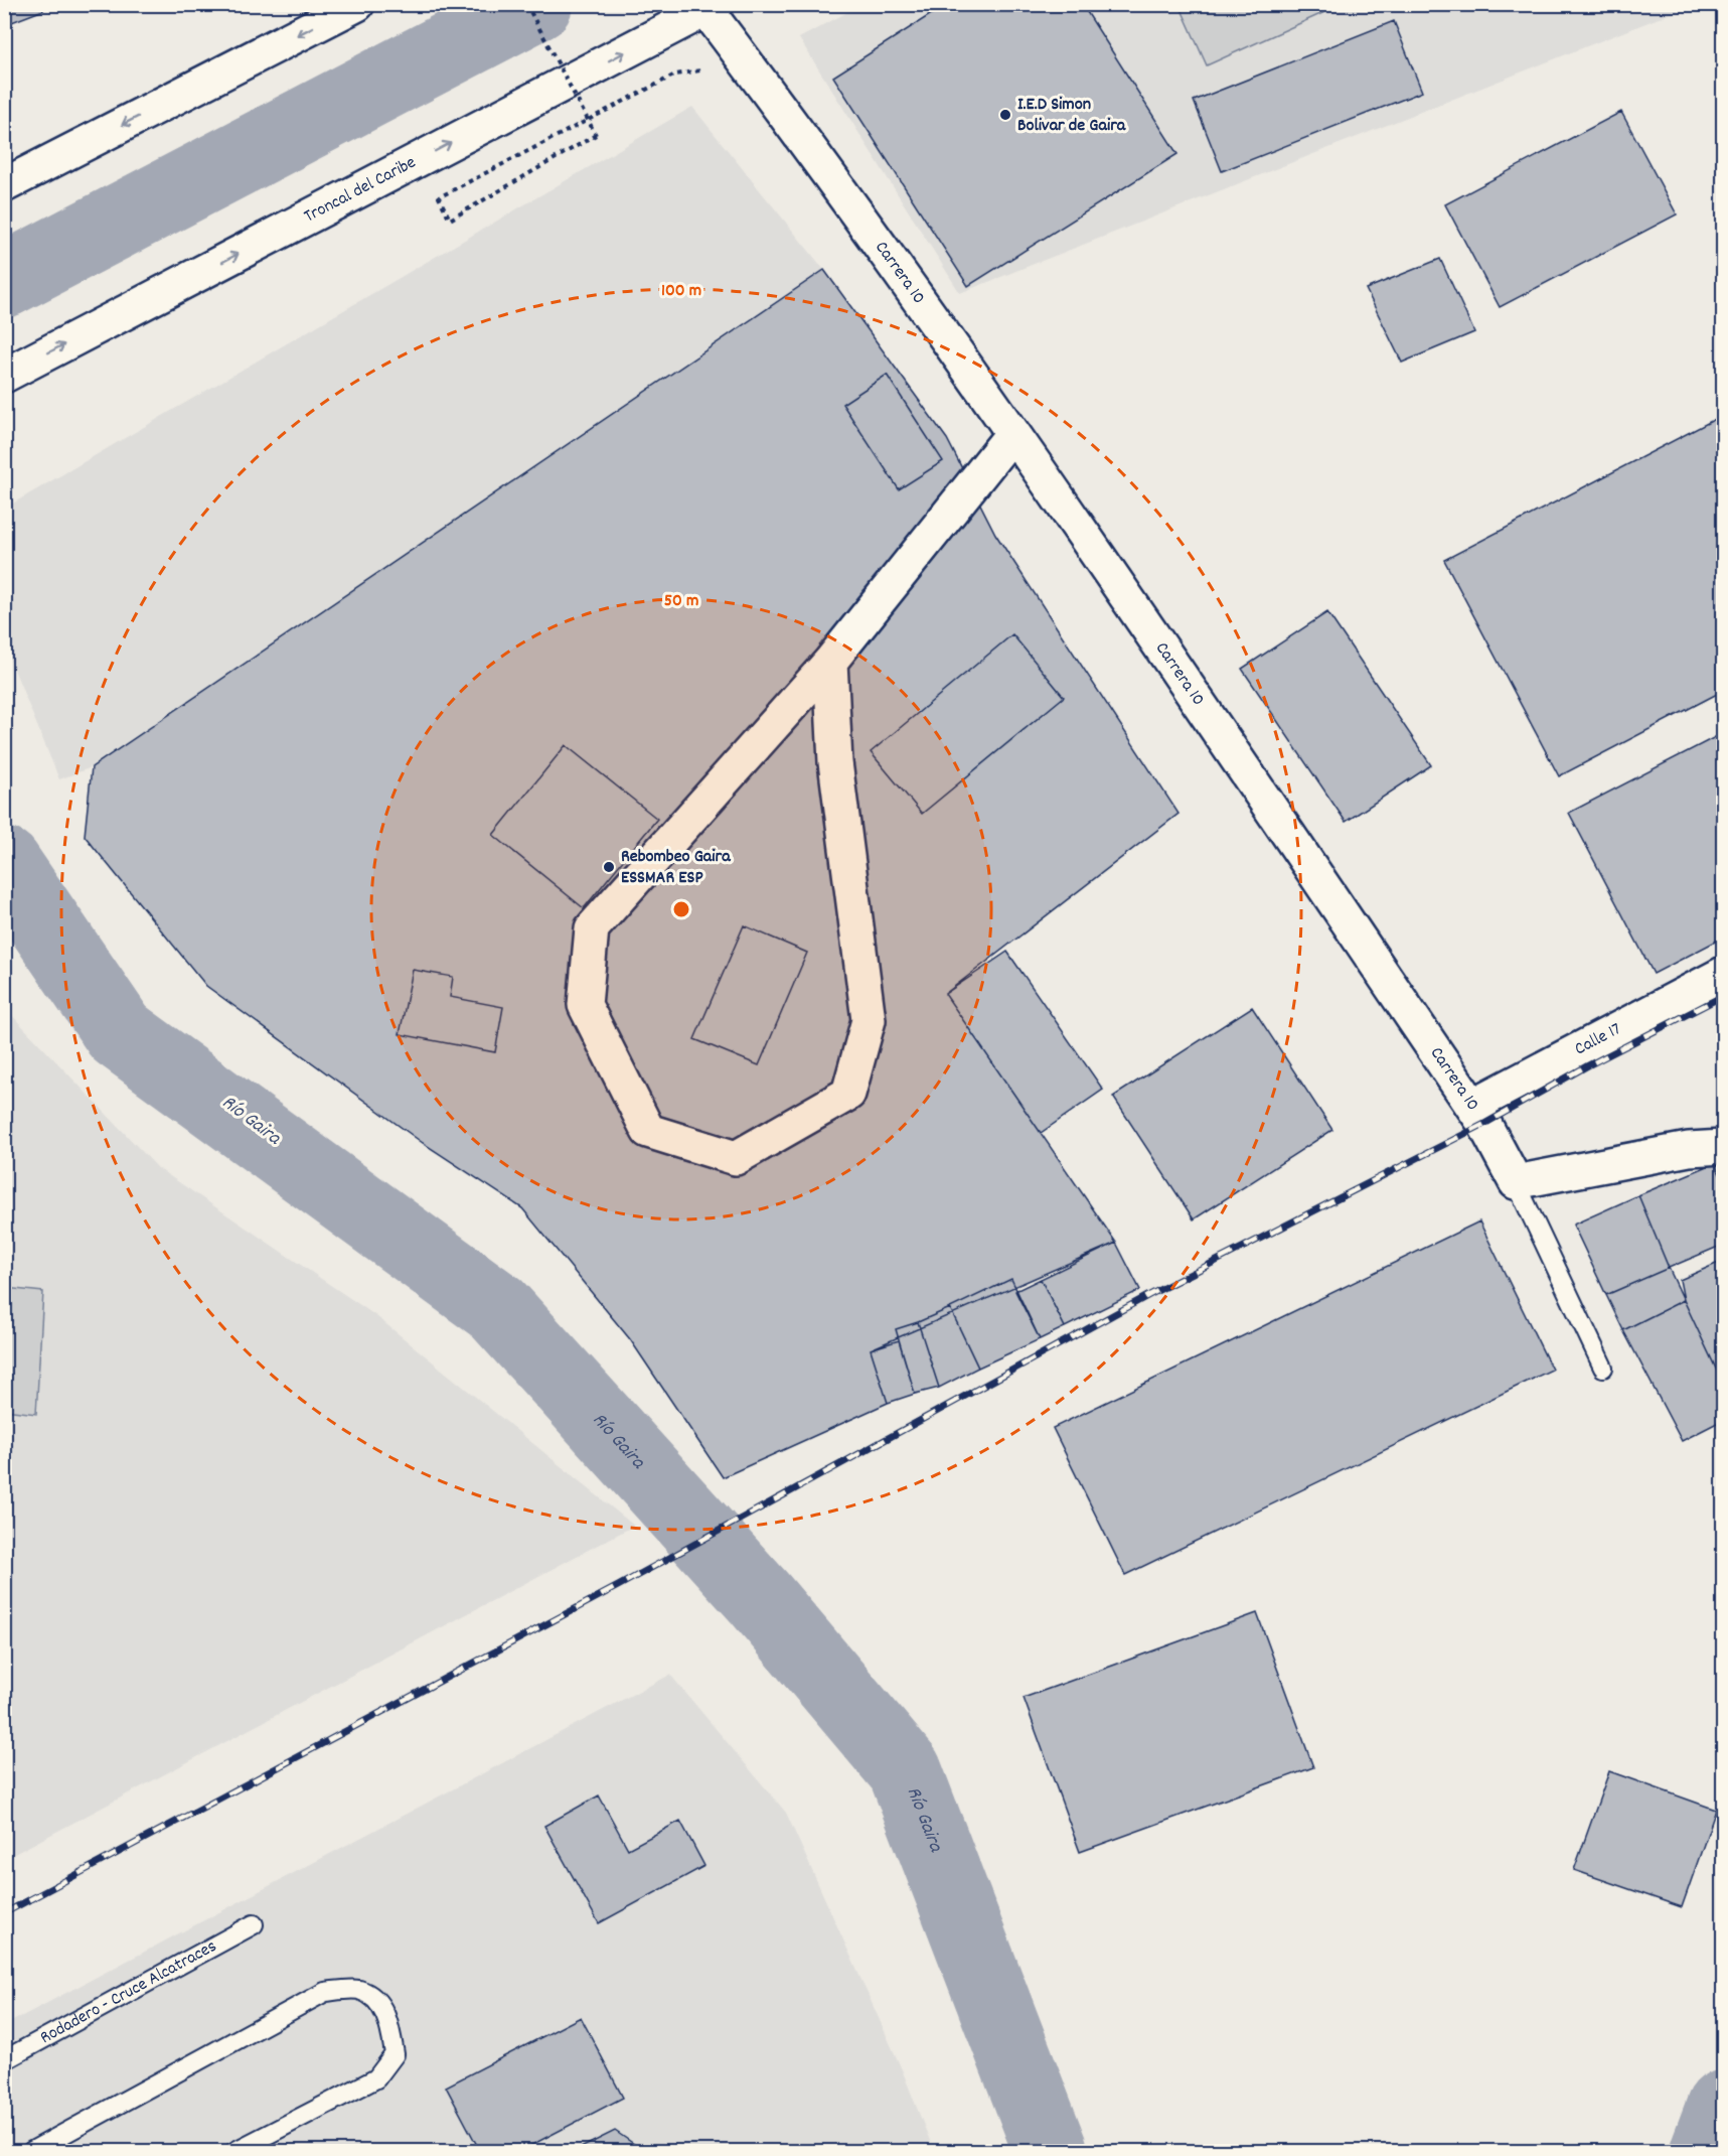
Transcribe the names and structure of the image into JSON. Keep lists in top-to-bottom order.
{
  "streets": {
    "main road": ["Troncal del Caribe", "Carrera 10", "Calle 17"],
    "lane": ["Rodadero - Cruce Alcatraces"]
  },
  "crossings": [
    ["Troncal del Caribe", "Carrera 10"],
    ["Carrera 10", "Calle 17"]
  ],
  "water": ["Río Gaira"],
  "places": ["I.E.D Simon Bolivar de Gaira", "Rebombeo Gaira ESSMAR ESP"],
  "rings": ["100 m", "50 m"]
}
